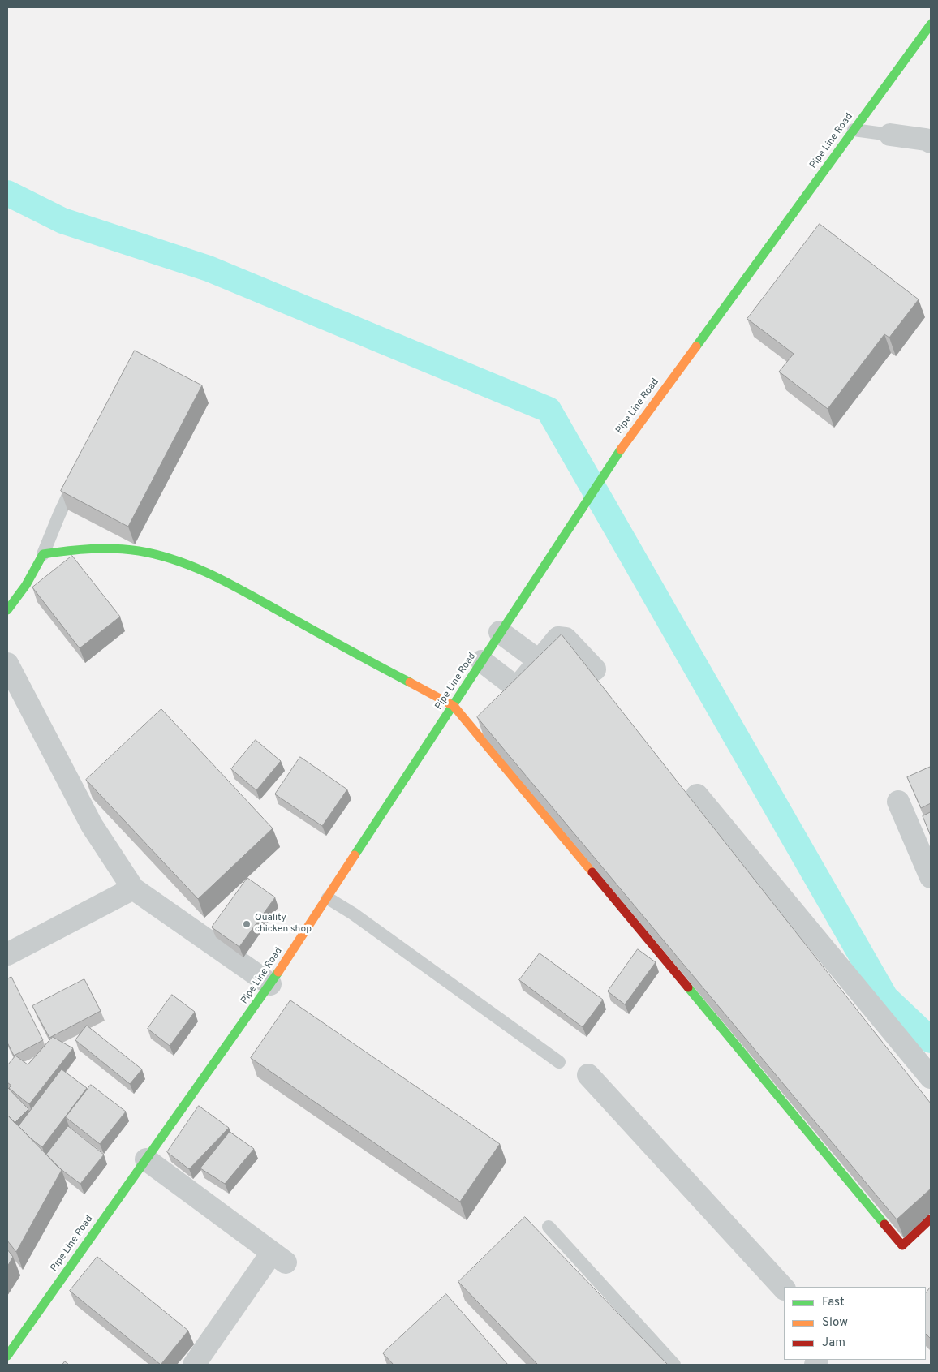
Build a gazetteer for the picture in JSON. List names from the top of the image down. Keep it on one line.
{"streets":{"street":["Pipe Line Road"]},"places":["Quality chicken shop"],"legend":["Fast","Slow","Jam"]}
